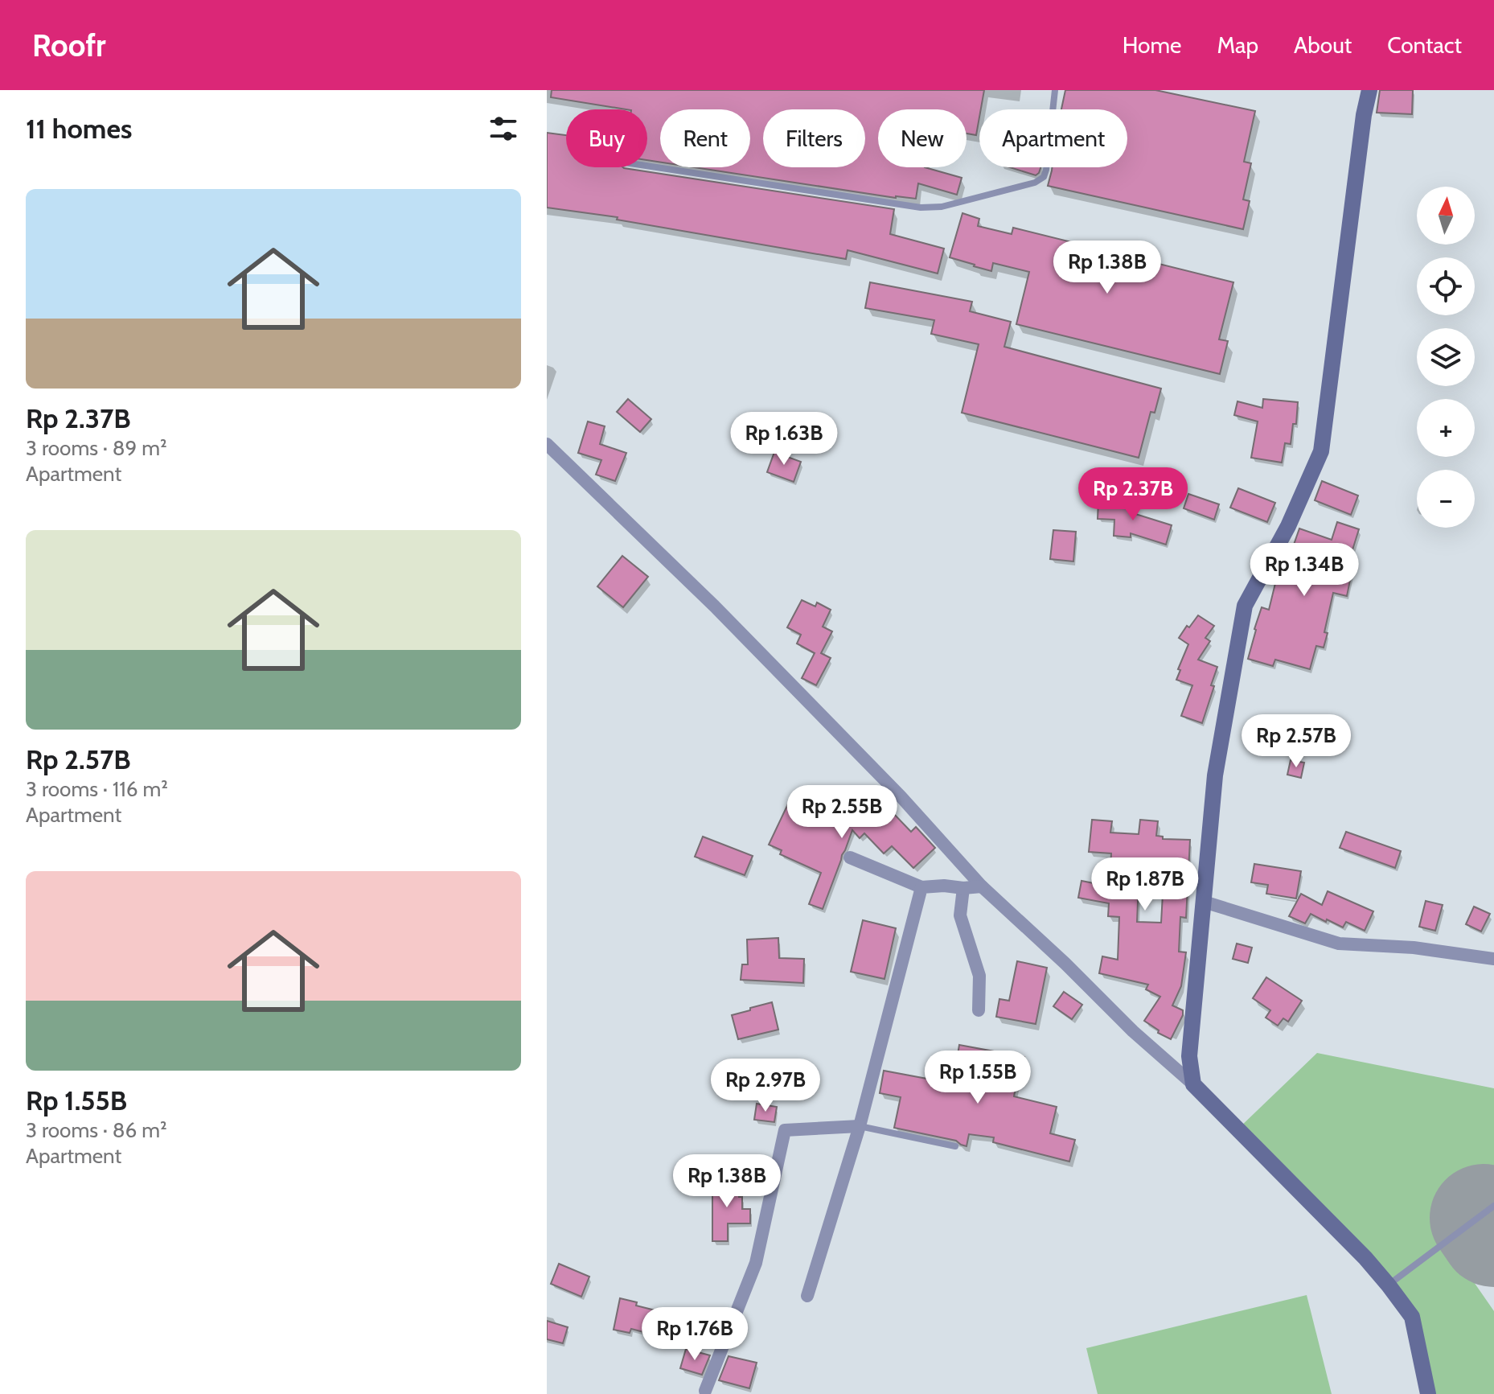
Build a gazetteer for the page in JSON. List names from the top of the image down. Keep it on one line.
{"north":"top","page":{"header":"Roofr","nav":["Home","Map","About","Contact"],"heading":"11 homes","chip":["Buy","Rent","Filters","New","Apartment"],"list":[{"name":"Rp 2.37B","note":"3 rooms · 89 m² · Apartment"},{"name":"Rp 2.57B","note":"3 rooms · 116 m² · Apartment"},{"name":"Rp 1.55B","note":"3 rooms · 86 m² · Apartment"}],"map_buttons":["+","−"],"price":["Rp 1.38B","Rp 1.63B","Rp 2.37B","Rp 1.34B","Rp 2.57B","Rp 2.55B","Rp 1.87B","Rp 1.55B","Rp 2.97B","Rp 1.38B","Rp 1.76B"]}}
